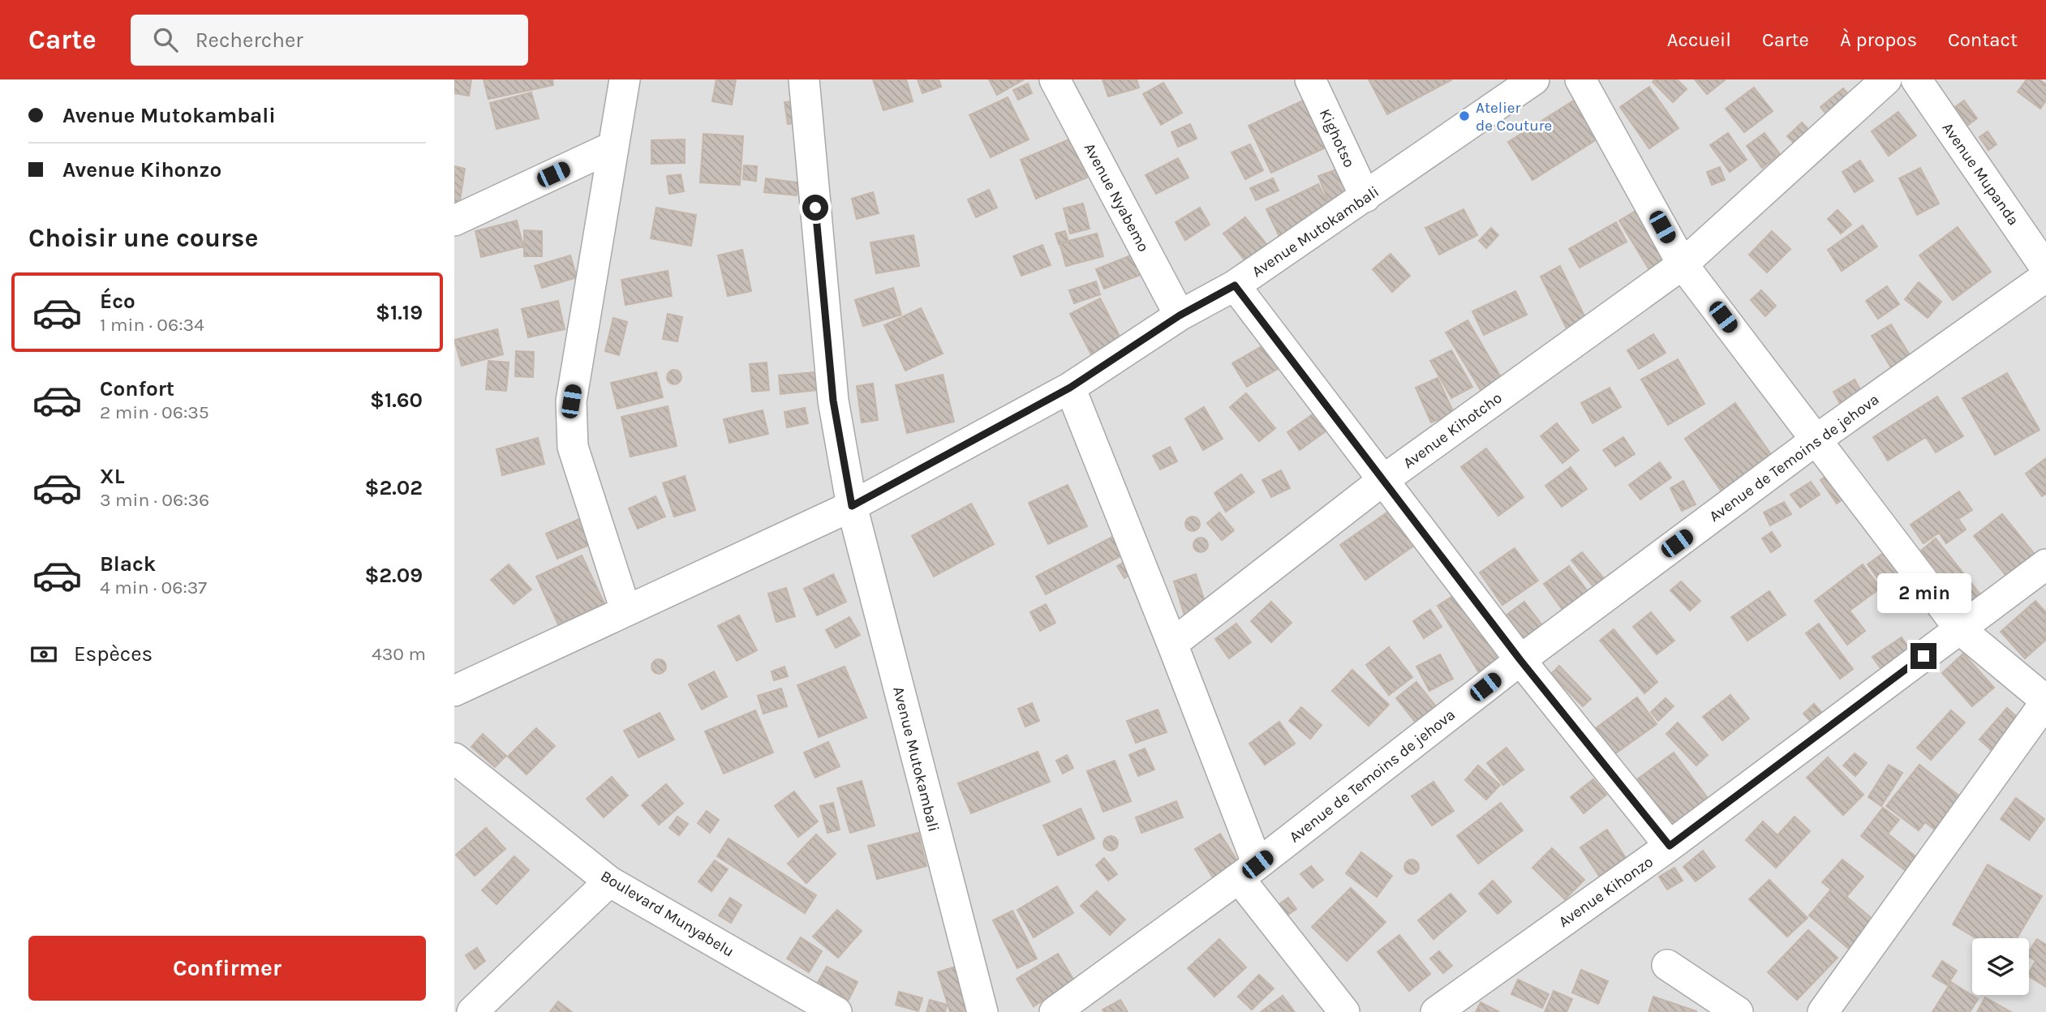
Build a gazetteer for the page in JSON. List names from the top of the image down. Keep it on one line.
{"streets":{"street":["Kighotso","Avenue Mupanda","Avenue Nyabemo","Avenue Mutokambali","Avenue Kihotcho","Avenue de Temoins de jehova","Avenue Kihonzo","Boulevard Munyabelu"]},"crossings":[["Kighotso","Avenue Mutokambali"],["Avenue Nyabemo","Avenue Mutokambali"]],"places":["Atelier de Couture"],"page":{"header":"Carte","search":"Rechercher","nav":["Accueil","Carte","À propos","Contact"],"banner":["Avenue Mutokambali","Avenue Kihonzo"],"heading":"Choisir une course","list":[{"name":"Éco","note":"1 min · 06:34","value":"$1.19"},{"name":"Confort","note":"2 min · 06:35","value":"$1.60"},{"name":"XL","note":"3 min · 06:36","value":"$2.02"},{"name":"Black","note":"4 min · 06:37","value":"$2.09"}],"bubble":"2 min","pay":["Espèces","430 m"],"buttons":"Confirmer"}}
